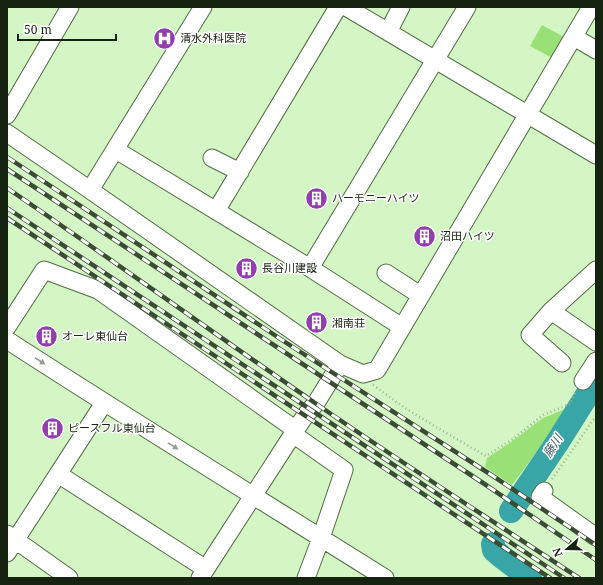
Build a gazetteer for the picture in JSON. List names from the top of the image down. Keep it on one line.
{"water":["藤川"],"places":{"hospital":["清水外科医院"],"building":["ハーモニーハイツ","沼田ハイツ","長谷川建設","湘南荘","オーレ東仙台","ピースフル東仙台"]},"scale_bar":"50 m","north":"left"}
